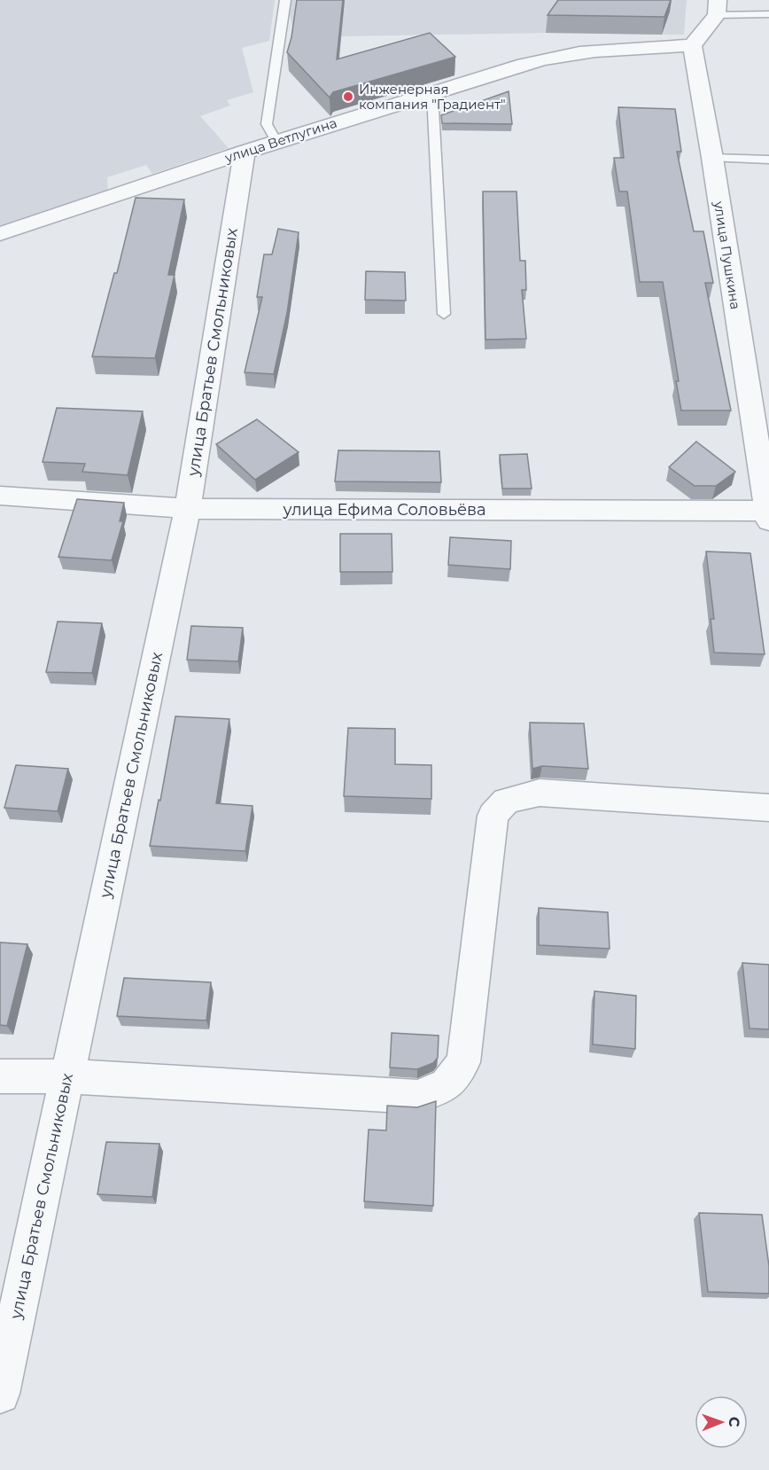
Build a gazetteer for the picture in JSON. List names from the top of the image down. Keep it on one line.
{"streets":{"street":["улица Ветлугина","улица Пушкина","улица Братьев Смольниковых","улица Ефима Соловьёва"]},"crossings":[["улица Ветлугина","улица Пушкина"],["улица Ветлугина","улица Братьев Смольниковых"],["улица Пушкина","улица Ефима Соловьёва"],["улица Братьев Смольниковых","улица Ефима Соловьёва"]],"places":["Инженерная компания \"Градиент\""],"north":"right"}
